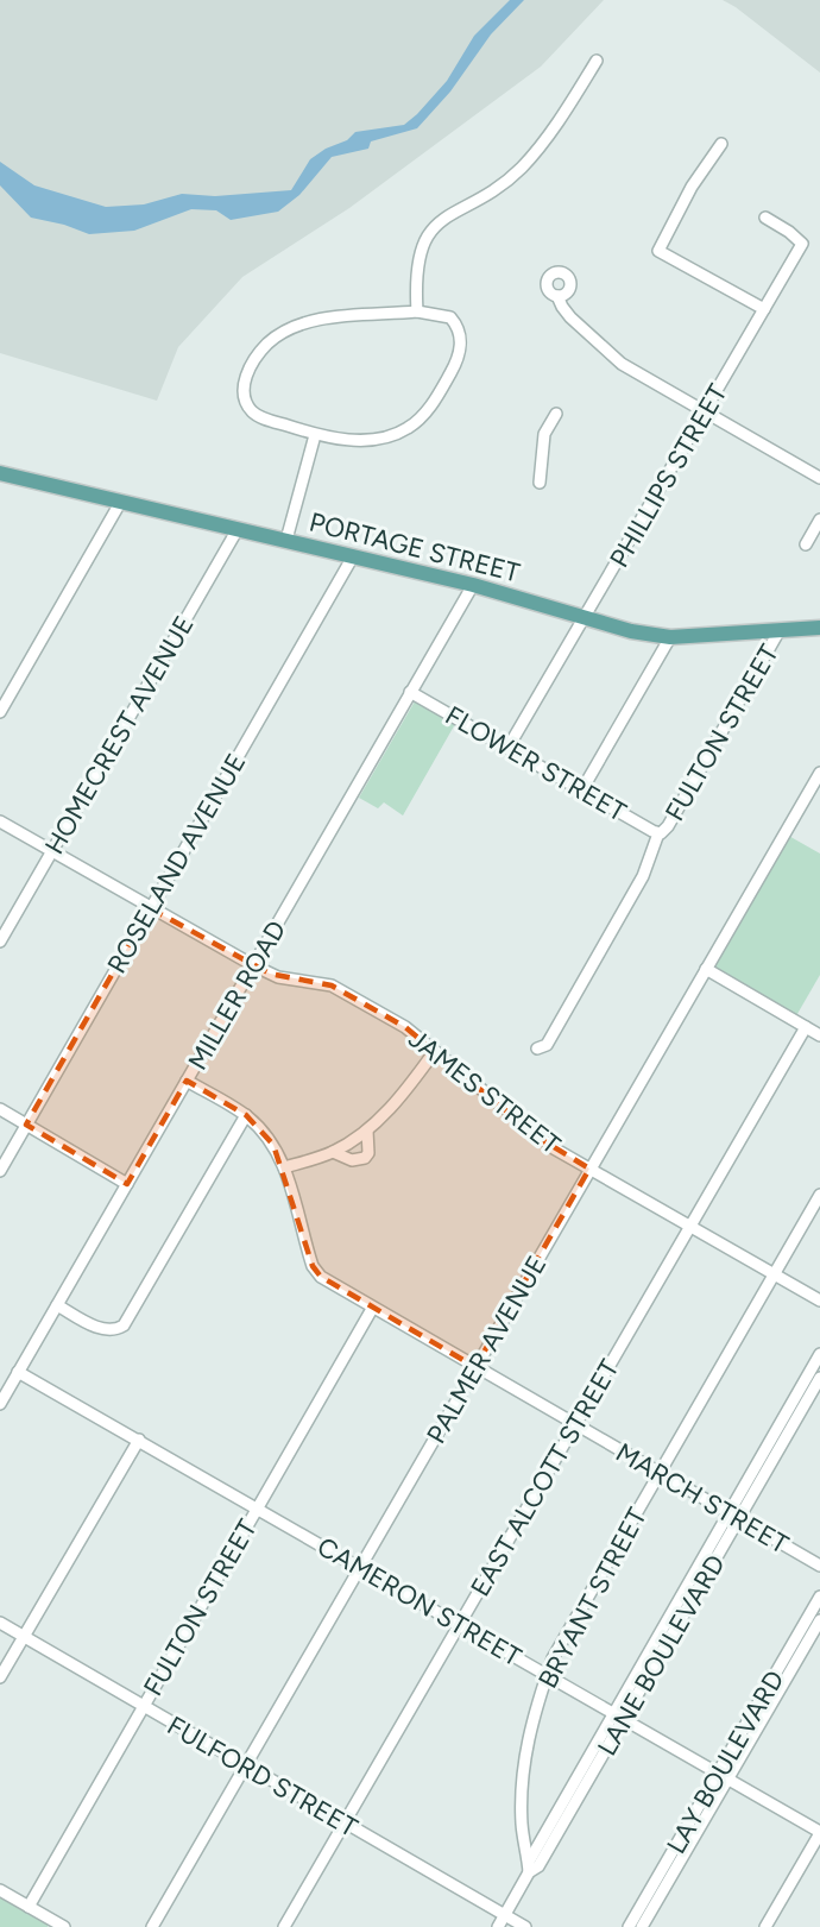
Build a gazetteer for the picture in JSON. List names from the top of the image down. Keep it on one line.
{"streets":{"main road":["PORTAGE STREET"],"street":["PHILLIPS STREET","FULTON STREET","HOMECREST AVENUE","FLOWER STREET","ROSELAND AVENUE","MILLER ROAD","JAMES STREET","PALMER AVENUE","EAST ALCOTT STREET","MARCH STREET","BRYANT STREET","CAMERON STREET","LANE BOULEVARD","LAY BOULEVARD","FULFORD STREET"]},"crossings":[["PHILLIPS STREET","PORTAGE STREET"],["PHILLIPS STREET","FLOWER STREET"],["PORTAGE STREET","FULTON STREET"],["PORTAGE STREET","HOMECREST AVENUE"],["PORTAGE STREET","ROSELAND AVENUE"],["PORTAGE STREET","MILLER ROAD"],["FULTON STREET","FLOWER STREET"],["FULTON STREET","MARCH STREET"],["FULTON STREET","CAMERON STREET"],["FULTON STREET","FULFORD STREET"],["HOMECREST AVENUE","JAMES STREET"],["FLOWER STREET","MILLER ROAD"],["ROSELAND AVENUE","JAMES STREET"],["MILLER ROAD","JAMES STREET"],["MILLER ROAD","MARCH STREET"],["MILLER ROAD","CAMERON STREET"],["JAMES STREET","PALMER AVENUE"],["JAMES STREET","EAST ALCOTT STREET"],["JAMES STREET","BRYANT STREET"],["PALMER AVENUE","MARCH STREET"],["PALMER AVENUE","CAMERON STREET"],["PALMER AVENUE","FULFORD STREET"],["EAST ALCOTT STREET","MARCH STREET"],["EAST ALCOTT STREET","CAMERON STREET"],["EAST ALCOTT STREET","FULFORD STREET"],["MARCH STREET","BRYANT STREET"],["MARCH STREET","LANE BOULEVARD"],["BRYANT STREET","CAMERON STREET"],["BRYANT STREET","LANE BOULEVARD"],["CAMERON STREET","LANE BOULEVARD"],["CAMERON STREET","LAY BOULEVARD"],["LANE BOULEVARD","FULFORD STREET"]]}
